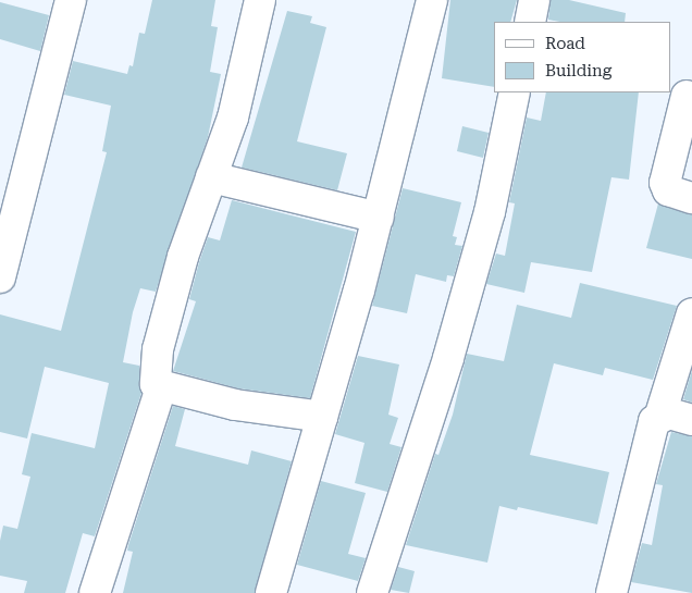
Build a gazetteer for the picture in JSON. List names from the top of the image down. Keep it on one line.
{"legend":["Road","Building"]}
